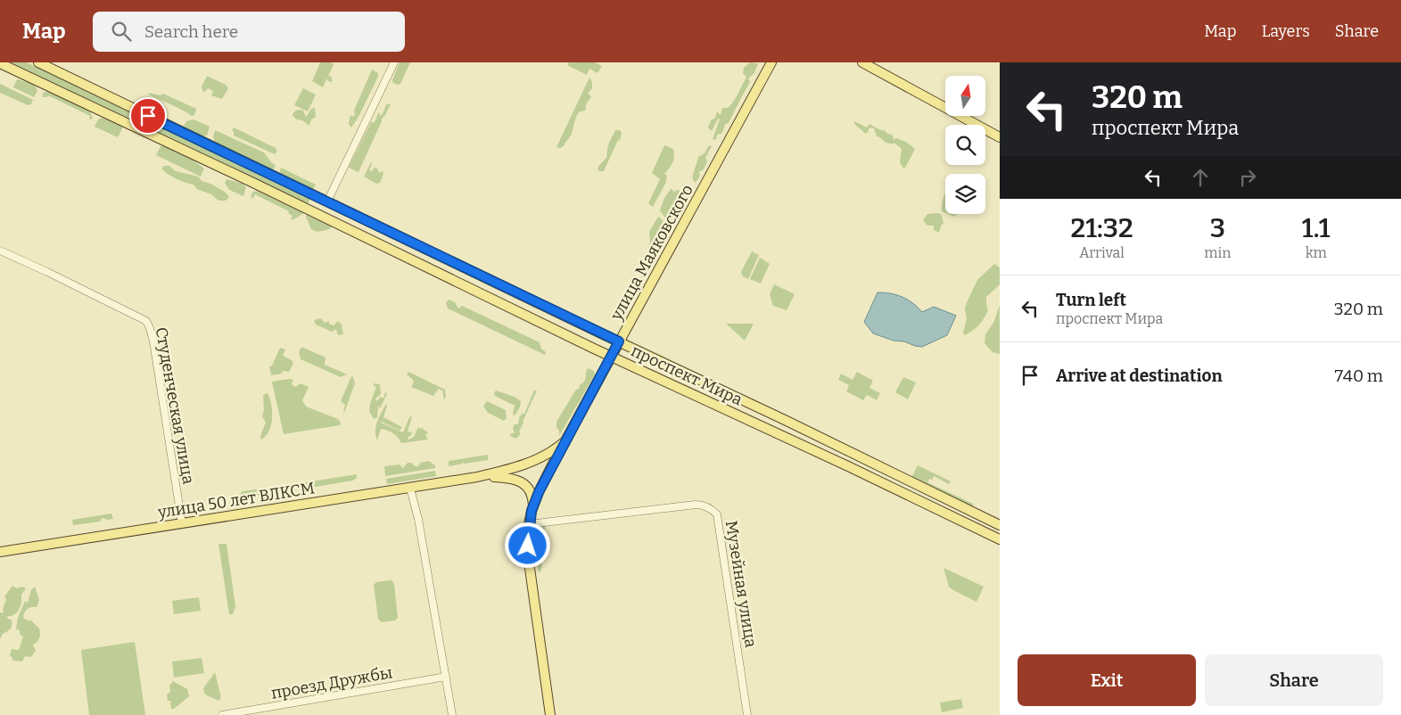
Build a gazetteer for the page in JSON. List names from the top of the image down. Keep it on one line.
{"streets":{"main road":["улица Маяковского","проспект Мира","улица 50 лет ВЛКСМ"],"street":["Студенческая улица","Музейная улица","проезд Дружбы"]},"crossings":[["улица Маяковского","проспект Мира"],["улица Маяковского","улица 50 лет ВЛКСМ"],["улица Маяковского","Музейная улица"],["Студенческая улица","улица 50 лет ВЛКСМ"]],"north":"top","page":{"header":"Map","search":"Search here","nav":["Map","Layers","Share"],"turn":["320 m","проспект Мира"],"eta":["21:32","Arrival","3","min","1.1","km"],"list":[{"name":"Turn left","note":"проспект Мира","value":"320 m"},{"name":"Arrive at destination","value":"740 m"}],"buttons":["Exit","Share"]}}
